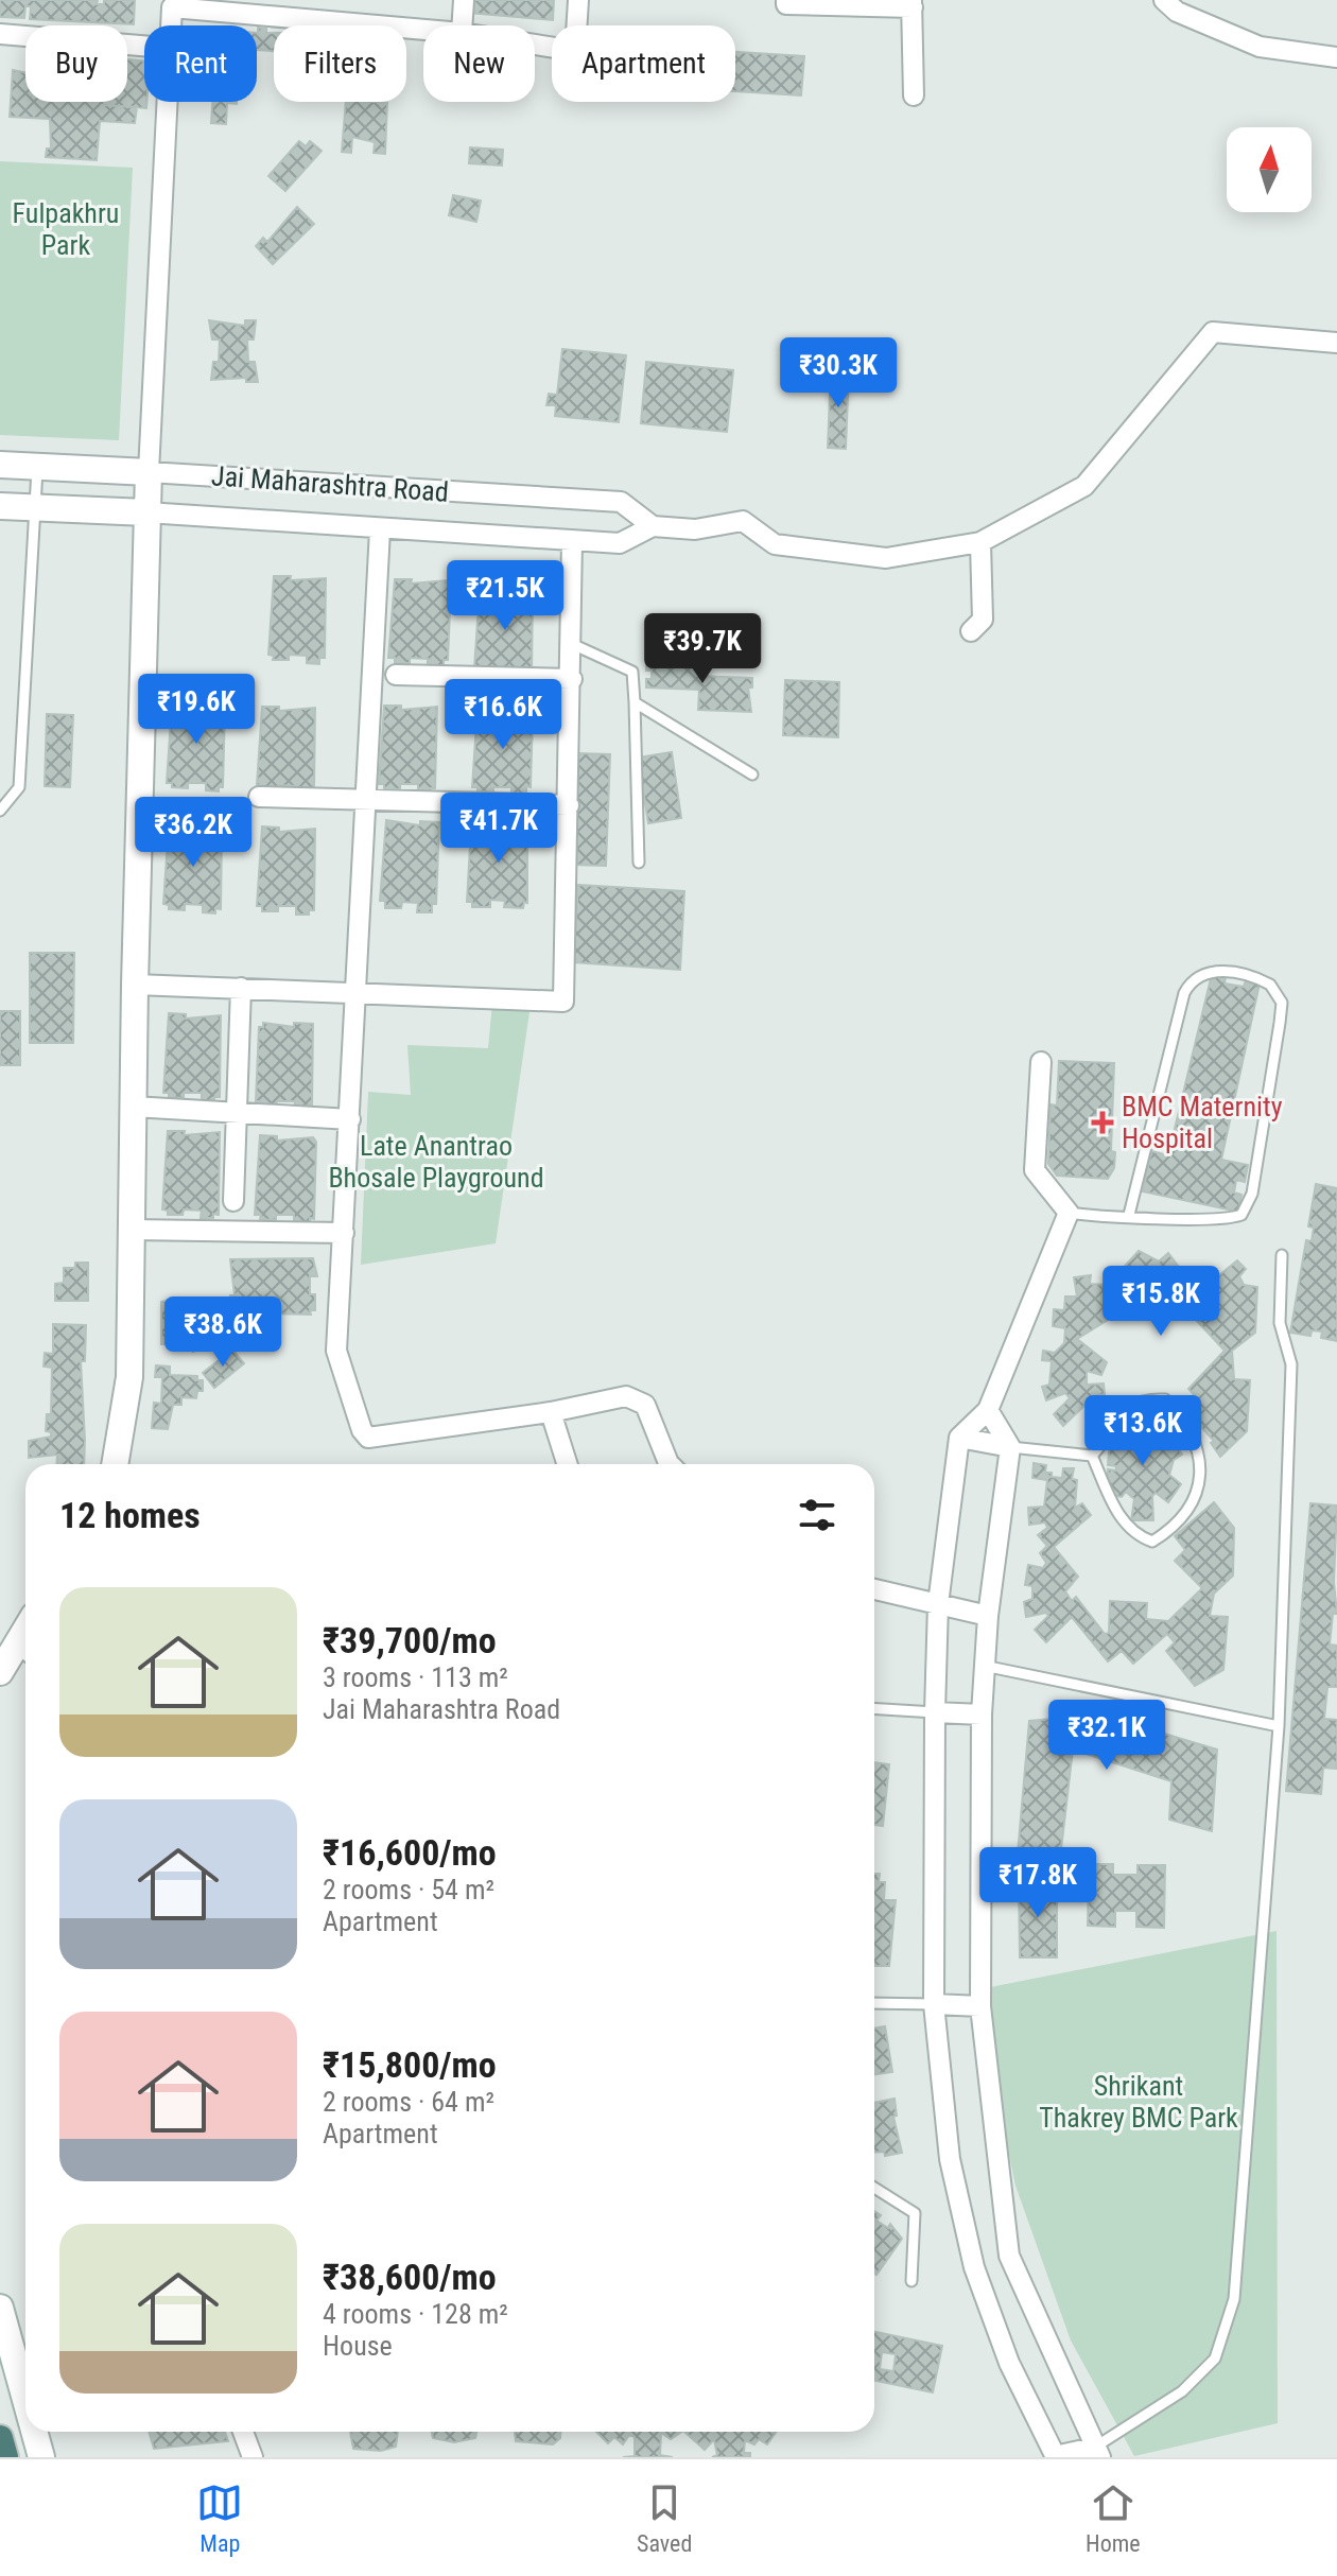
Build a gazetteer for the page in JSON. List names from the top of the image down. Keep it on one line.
{"streets":{"street":["Jai Maharashtra Road"]},"parks":["Fulpakhru Park","Late Anantrao Bhosale Playground","Shrikant Thakrey BMC Park"],"places":{"health":["BMC Maternity Hospital"]},"north":"top","page":{"chip":["Buy","Rent","Filters","New","Apartment"],"price":["₹30.3K","₹21.5K","₹39.7K","₹19.6K","₹16.6K","₹41.7K","₹36.2K","₹15.8K","₹38.6K","₹13.6K","₹32.1K","₹17.8K"],"heading":"12 homes","list":[{"name":"₹39,700/mo","note":"3 rooms · 113 m² · Jai Maharashtra Road"},{"name":"₹16,600/mo","note":"2 rooms · 54 m² · Apartment"},{"name":"₹15,800/mo","note":"2 rooms · 64 m² · Apartment"},{"name":"₹38,600/mo","note":"4 rooms · 128 m² · House"}],"tabs":["Map","Saved","Home"]}}
